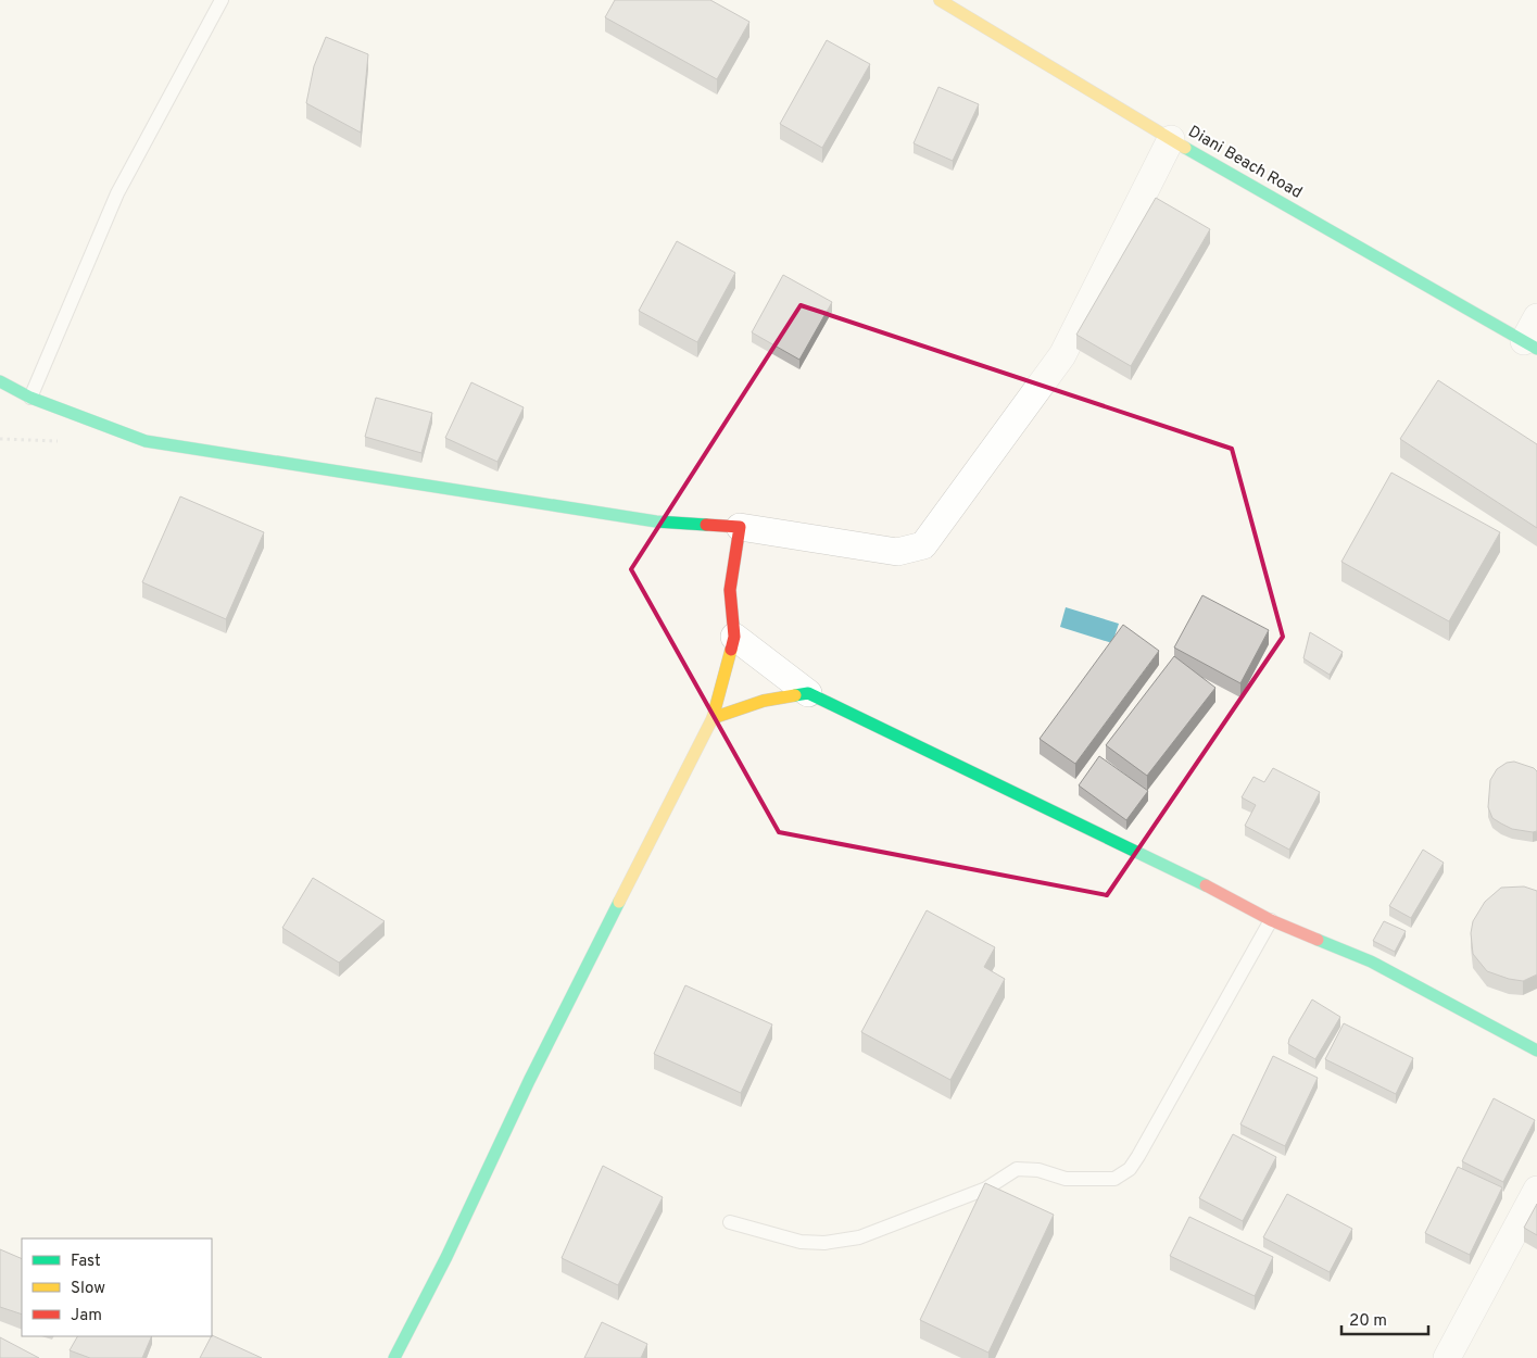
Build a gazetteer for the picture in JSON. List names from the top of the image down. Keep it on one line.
{"streets":{"street":["Diani Beach Road"]},"legend":["Fast","Slow","Jam"],"scale_bar":"20 m"}
